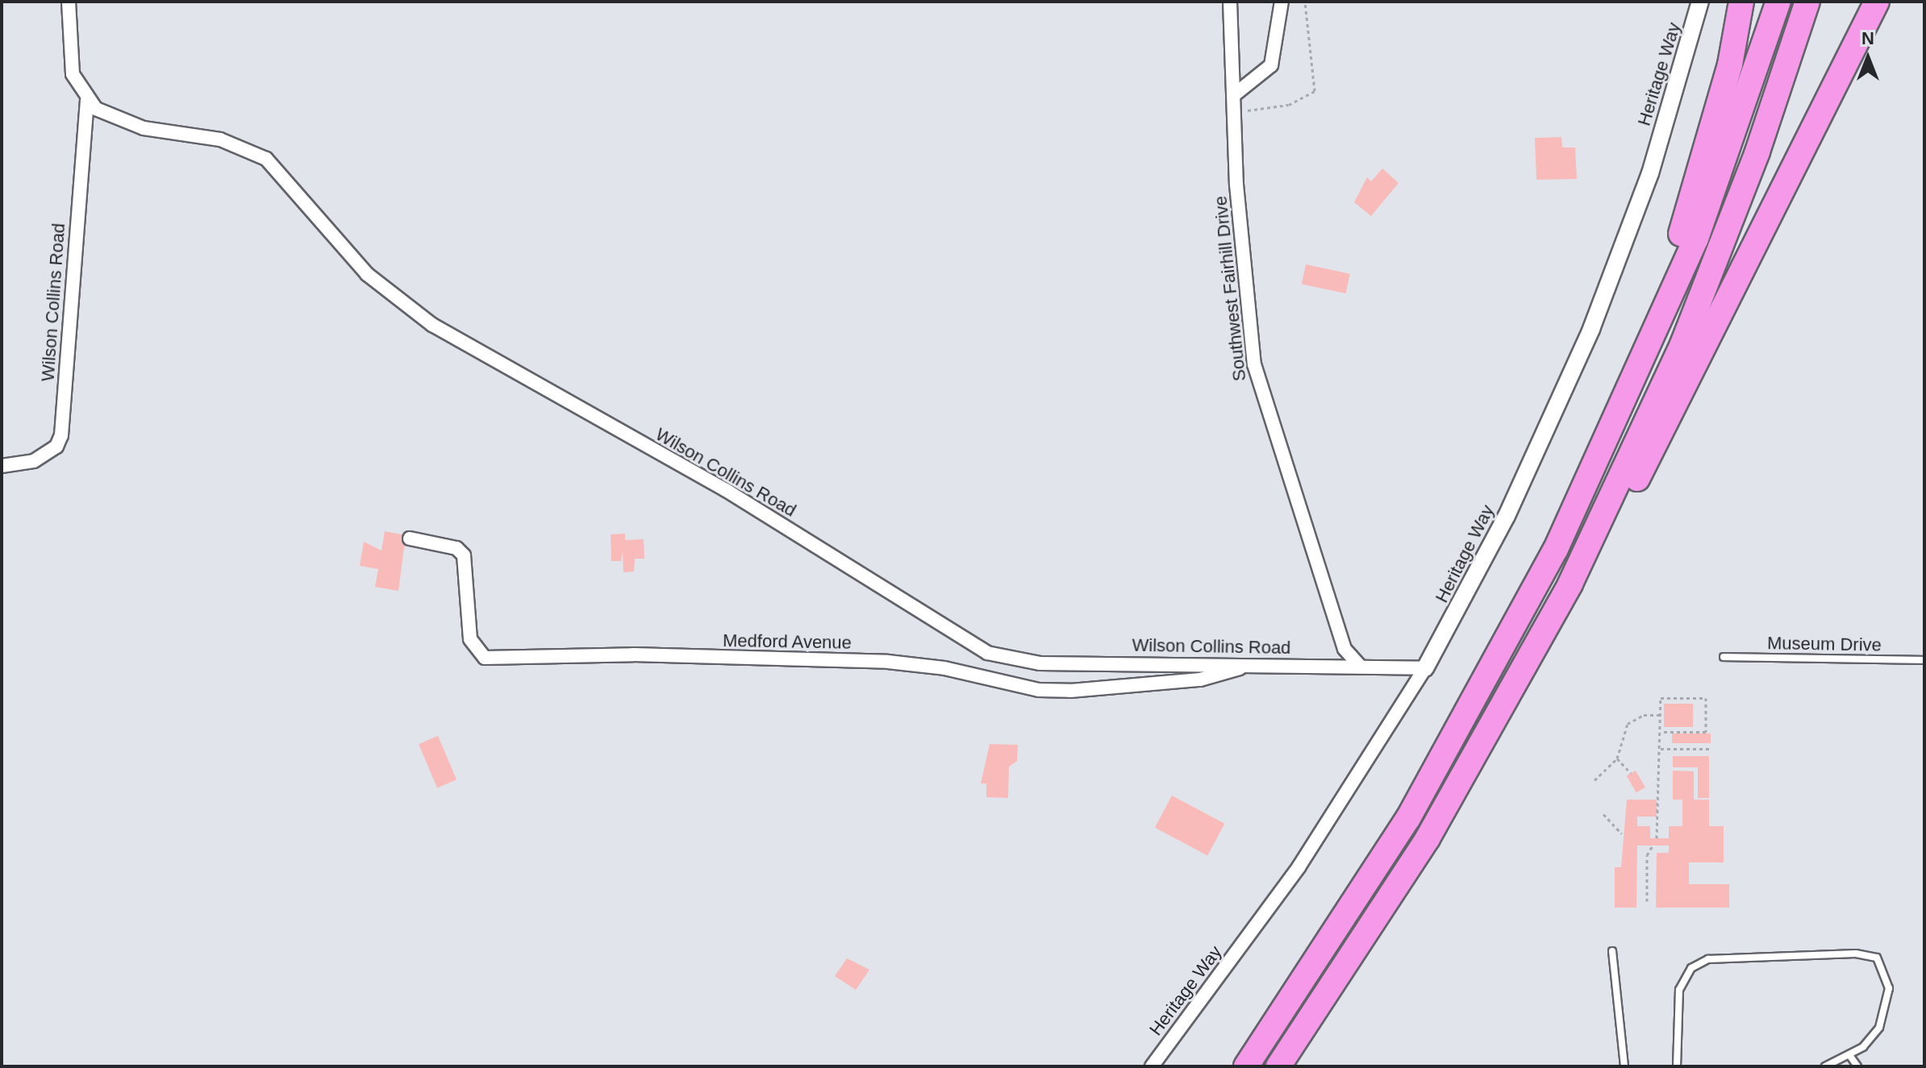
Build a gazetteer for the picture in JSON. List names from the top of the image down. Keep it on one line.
{"streets":{"street":["Heritage Way","Southwest Fairhill Drive","Wilson Collins Road","Medford Avenue"],"lane":["Museum Drive"]},"crossings":[["Heritage Way","Wilson Collins Road"],["Southwest Fairhill Drive","Wilson Collins Road"],["Wilson Collins Road","Medford Avenue"]],"north":"top"}
